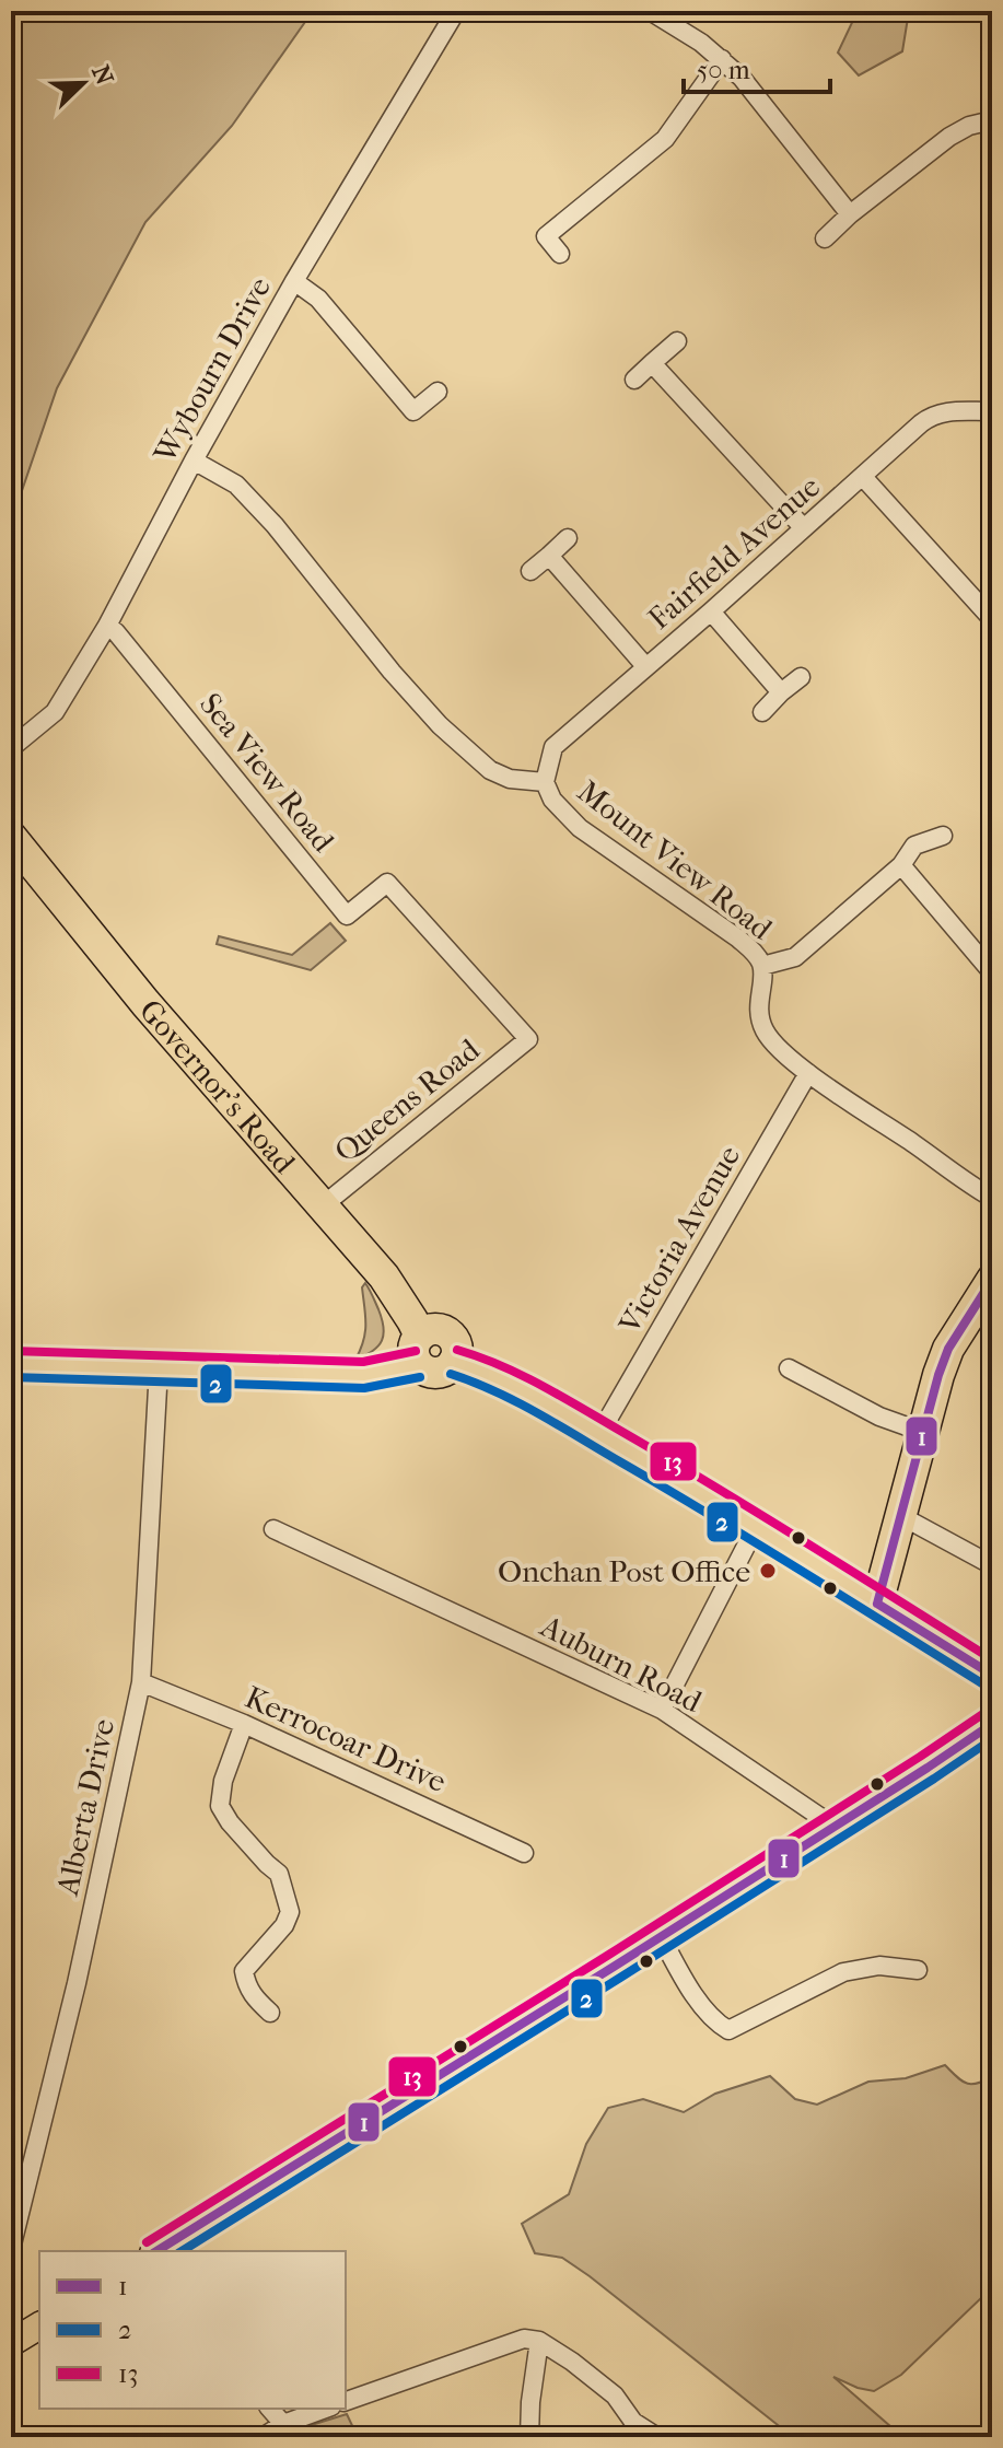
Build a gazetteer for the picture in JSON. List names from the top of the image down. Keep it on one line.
{"streets":{"highway":["Governor's Road"],"street":["Wybourn Drive","Fairfield Avenue","Sea View Road","Mount View Road","Queens Road","Victoria Avenue","Auburn Road","Kerrocoar Drive","Alberta Drive"]},"crossings":[["Wybourn Drive","Sea View Road"],["Wybourn Drive","Mount View Road"],["Fairfield Avenue","Mount View Road"],["Sea View Road","Queens Road"],["Mount View Road","Victoria Avenue"],["Governor's Road","Queens Road"],["Kerrocoar Drive","Alberta Drive"]],"places":["Onchan Post Office"],"lines":["transit line 1","transit line 13","transit line 2"],"legend":["1","2","13"],"scale_bar":"50 m","north":"top right"}
